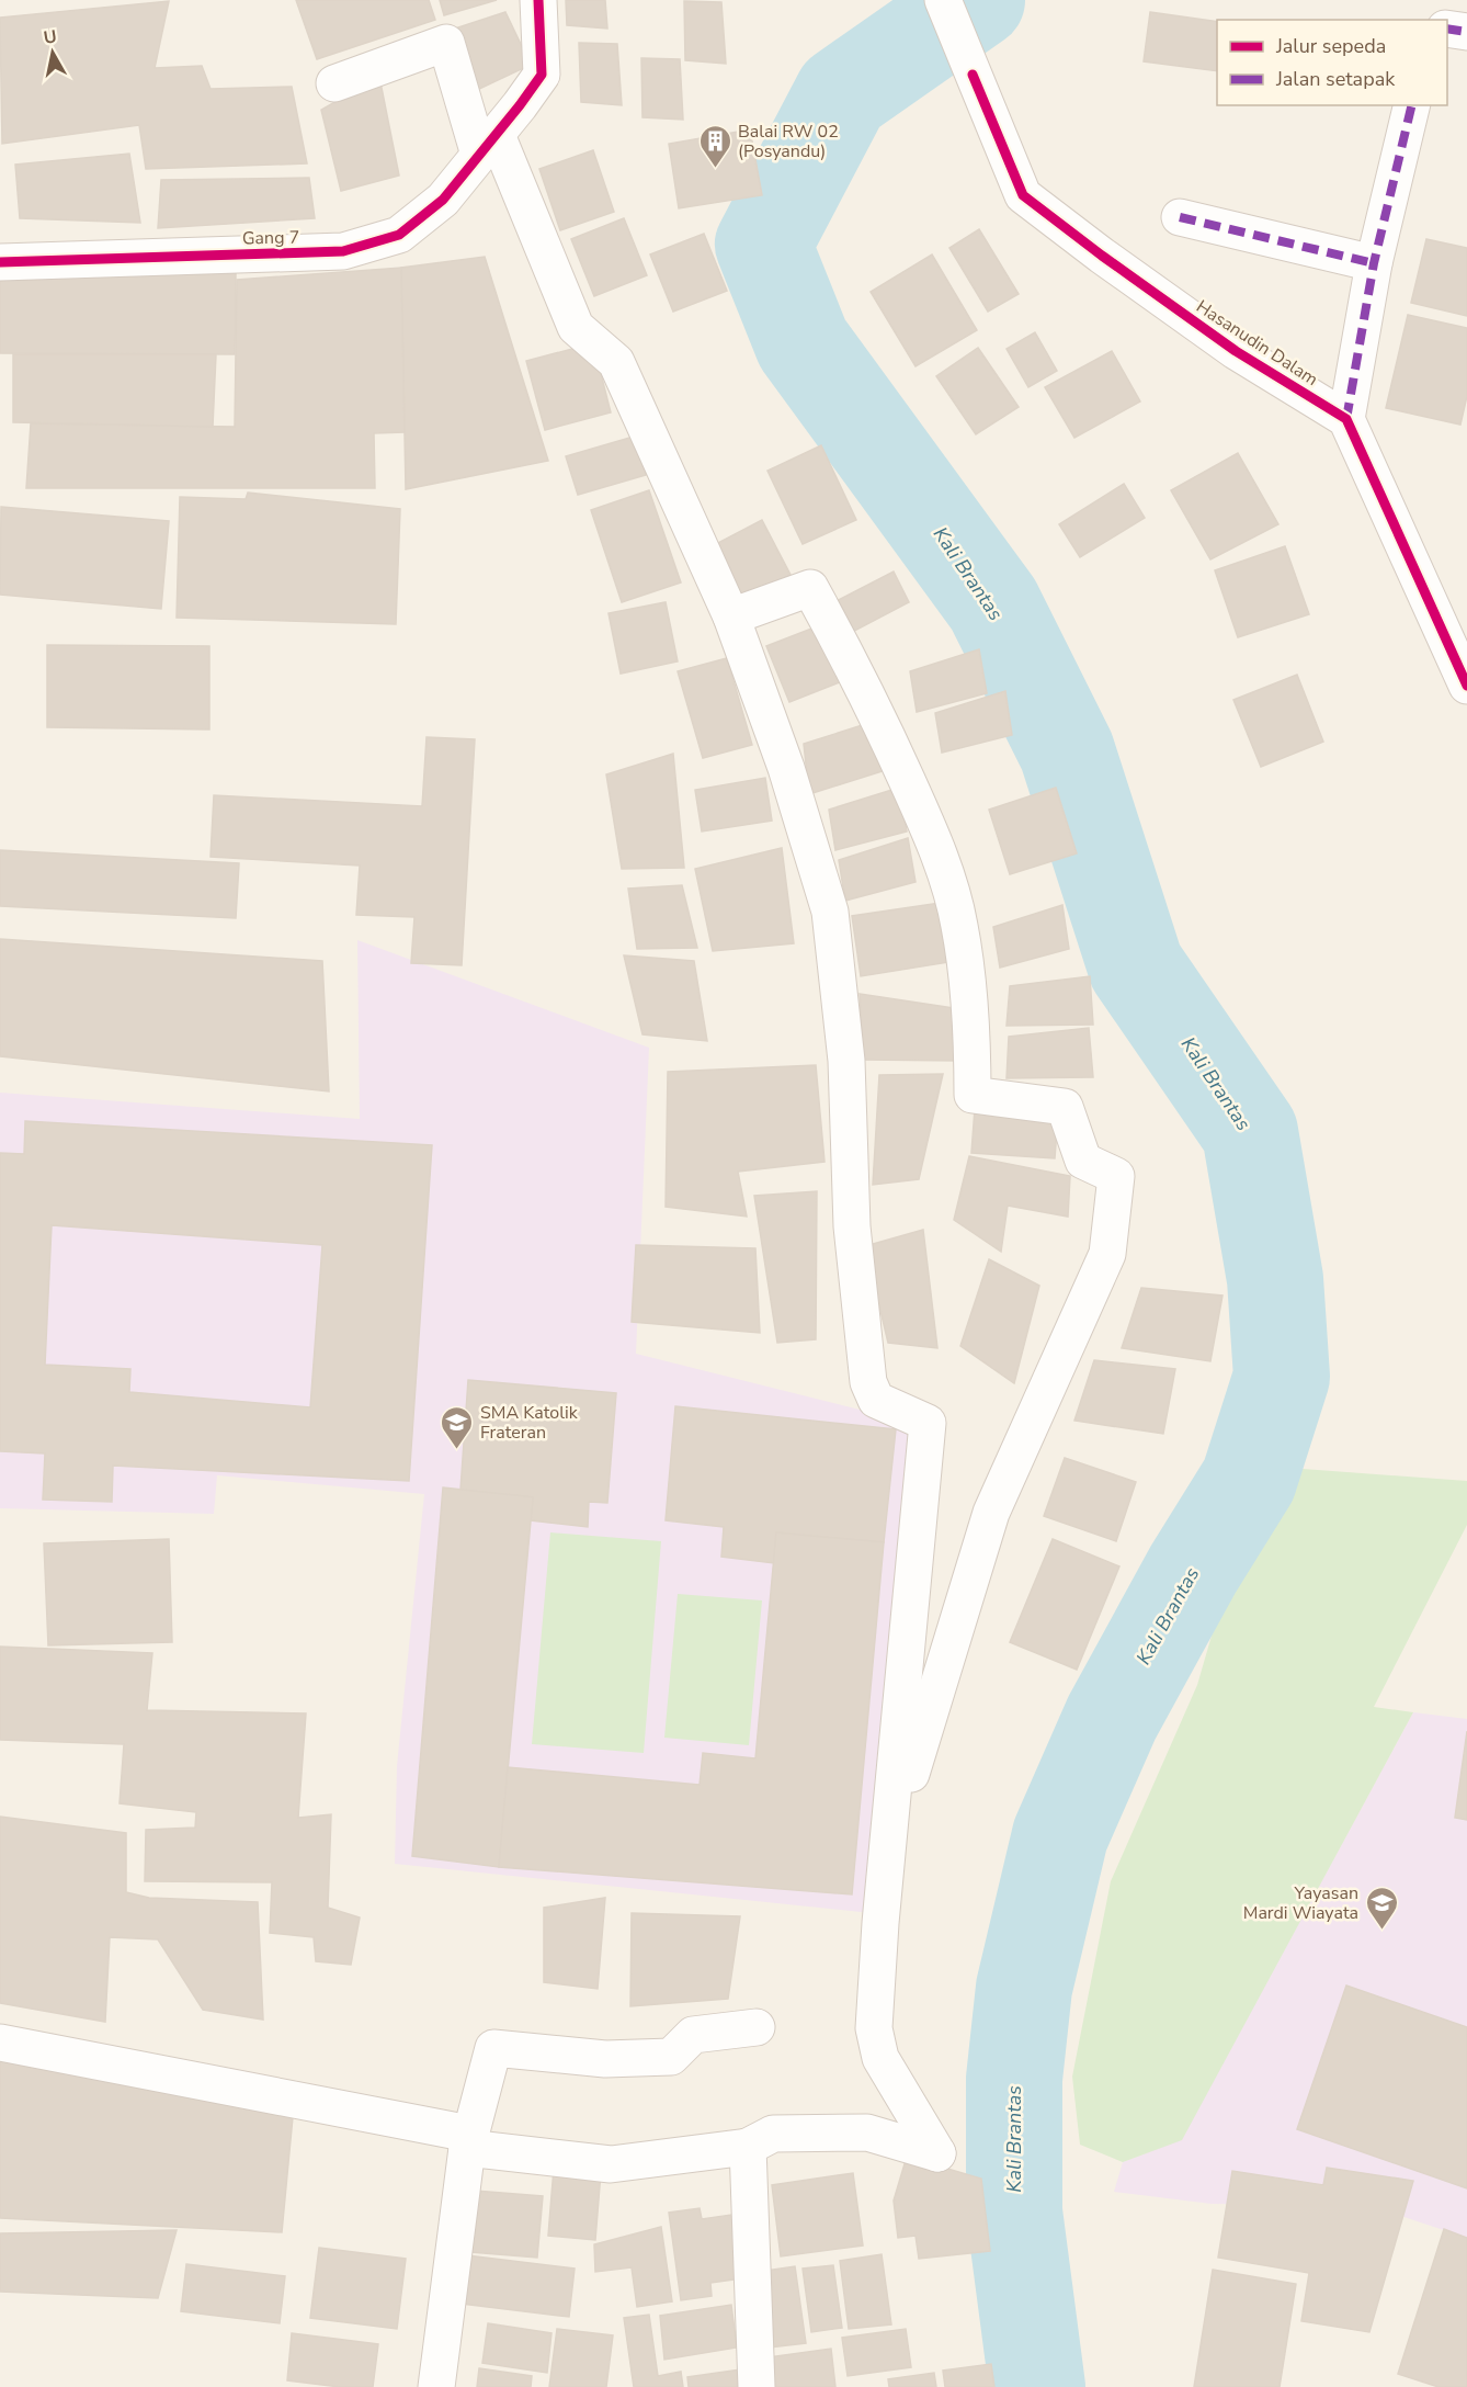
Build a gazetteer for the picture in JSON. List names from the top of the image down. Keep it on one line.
{"streets":{"street":["Gang 7","Hasanudin Dalam"]},"water":["Kali Brantas"],"places":{"building":["Balai RW 02 (Posyandu)"],"school or university":["SMA Katolik Frateran","Yayasan Mardi Wiayata"]},"legend":["Jalur sepeda","Jalan setapak"],"north":"top"}
